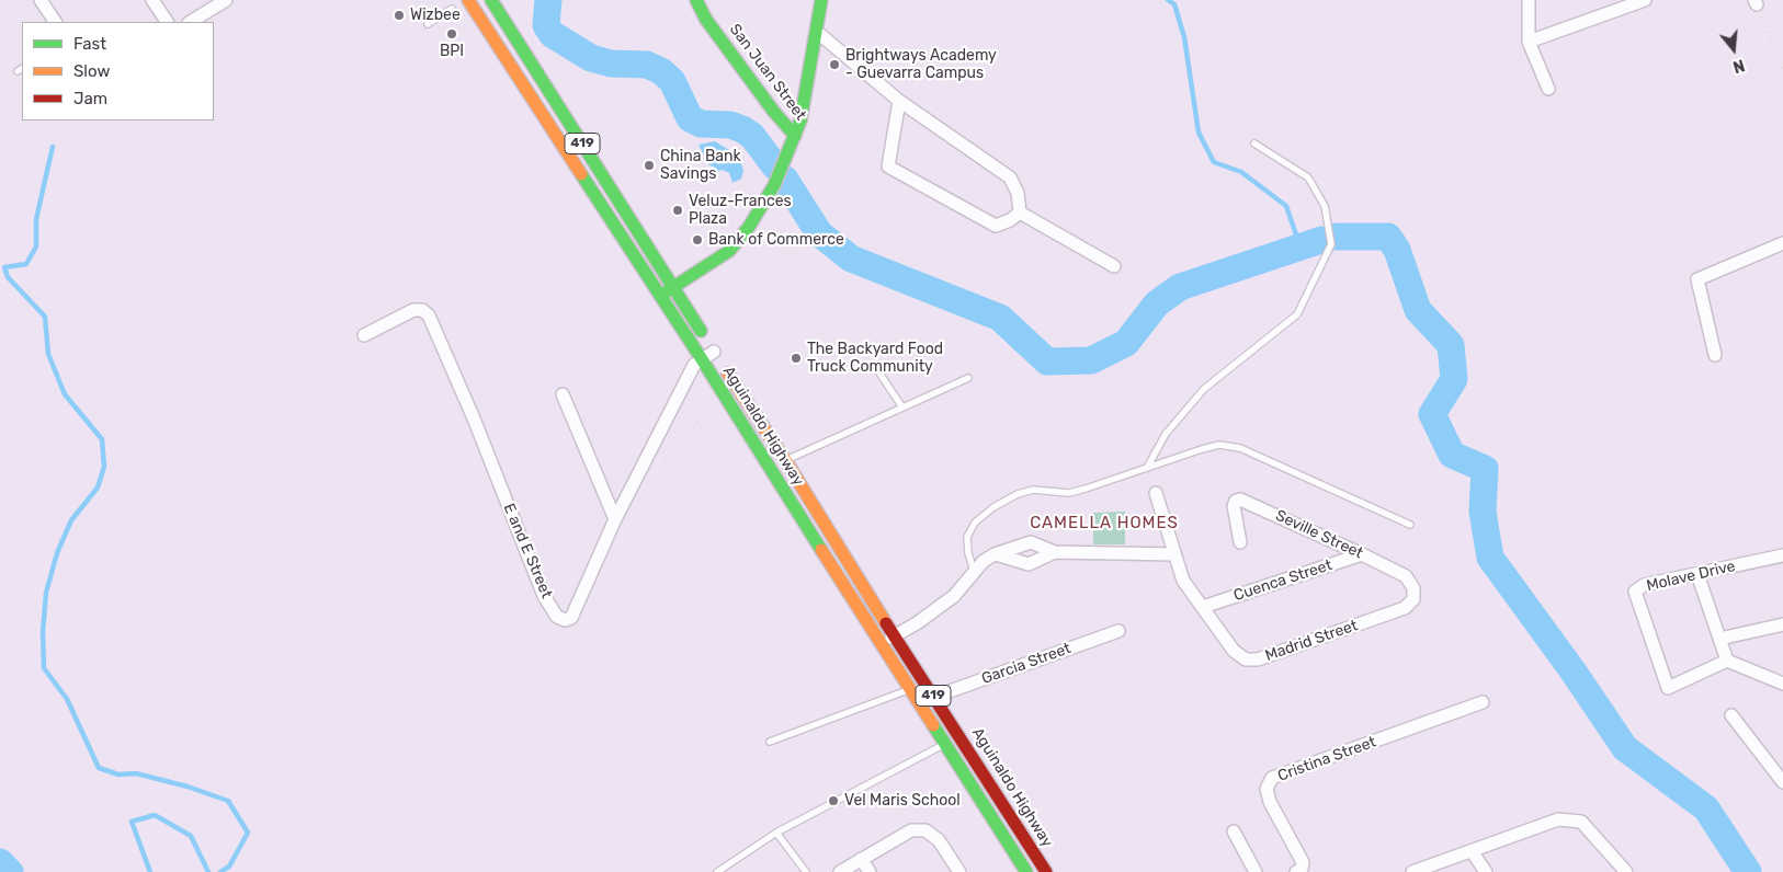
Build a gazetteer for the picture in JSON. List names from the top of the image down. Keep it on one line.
{"streets":{"main road":["San Juan Street","419","Aguinaldo Highway"],"street":["Seville Street","E and E Street","Molave Drive","Cuenca Street","Madrid Street","Garcia Street","Cristina Street"]},"crossings":[["Aguinaldo Highway","E and E Street"],["Aguinaldo Highway","Garcia Street"],["Seville Street","Cuenca Street"],["Seville Street","Madrid Street"],["Cuenca Street","Madrid Street"]],"districts":["CAMELLA HOMES"],"places":["Wizbee","BPI","Brightways Academy - Guevarra Campus","China Bank Savings","Veluz-Frances Plaza","Bank of Commerce","The Backyard Food Truck Community","Vel Maris School"],"legend":["Fast","Slow","Jam"],"north":"bottom"}
